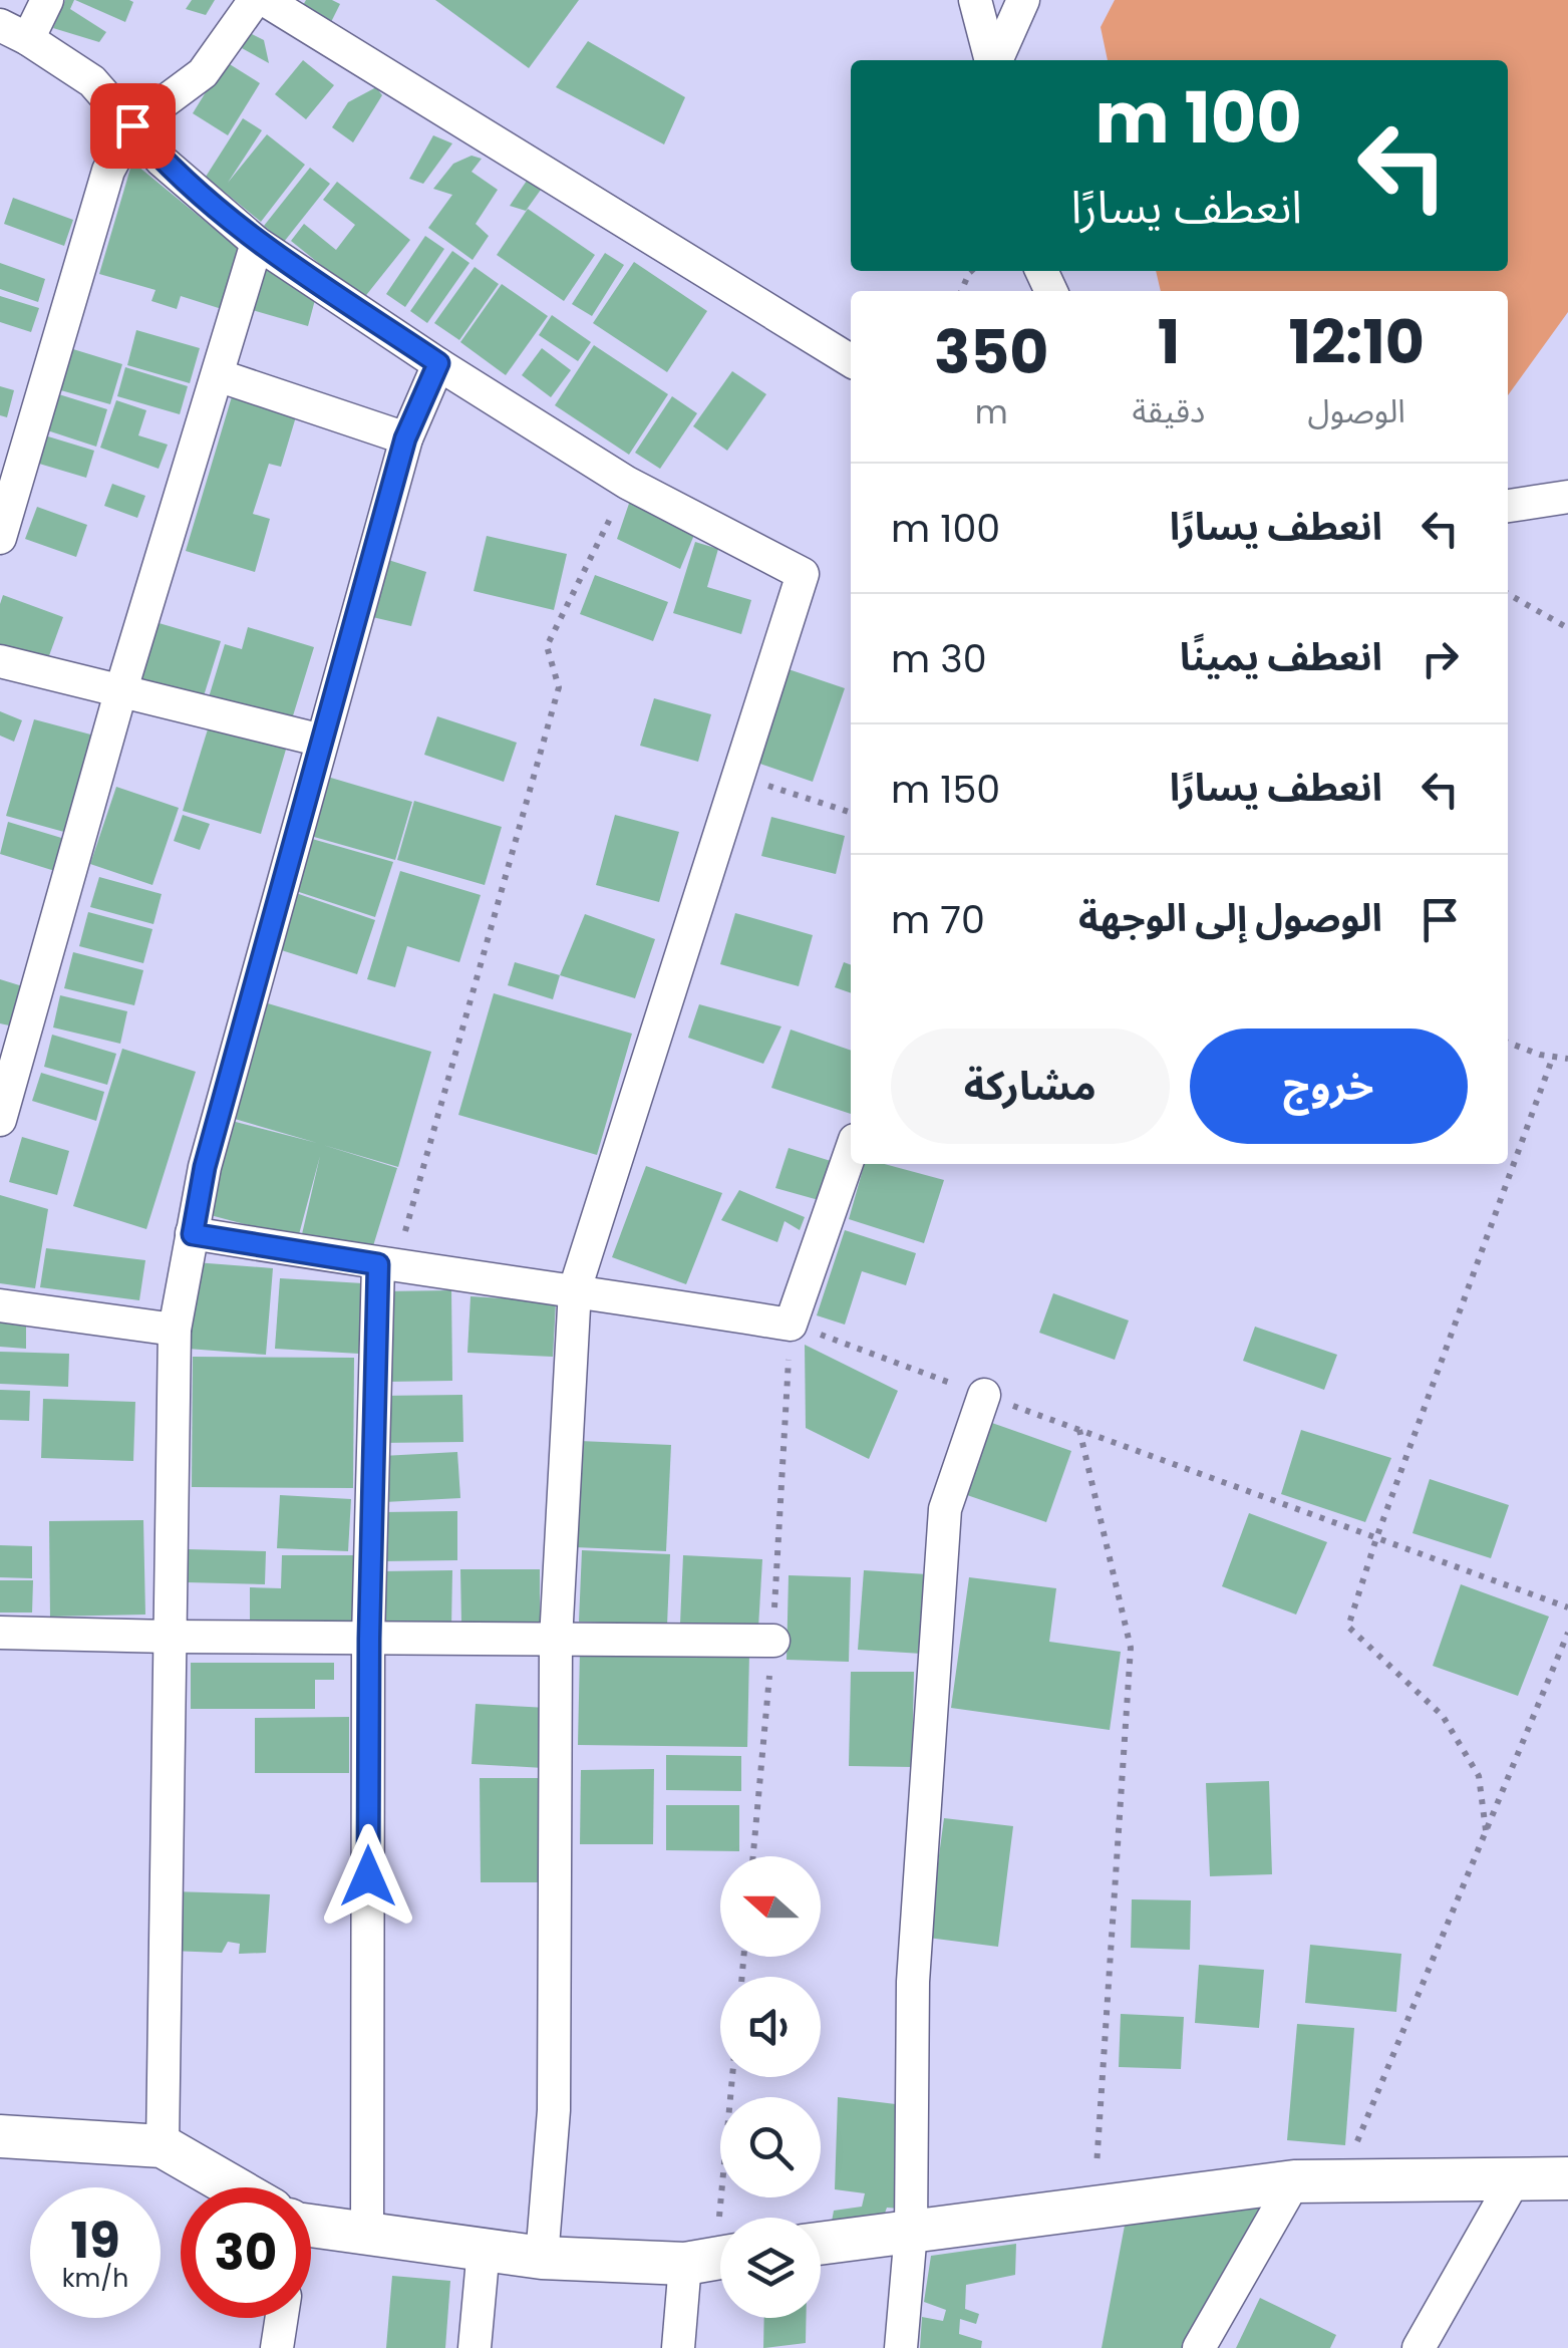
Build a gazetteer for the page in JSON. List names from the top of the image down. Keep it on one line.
{"north":"left","page":{"turn":["100 m","انعطف يسارًا"],"eta":["12:10","الوصول","1","دقيقة","350","m"],"list":[{"name":"انعطف يسارًا","value":"100 m"},{"name":"انعطف يمينًا","value":"30 m"},{"name":"انعطف يسارًا","value":"150 m"},{"name":"الوصول إلى الوجهة","value":"70 m"}],"buttons":["خروج","مشاركة"],"speed":"19 km/h","limit":"30"}}
